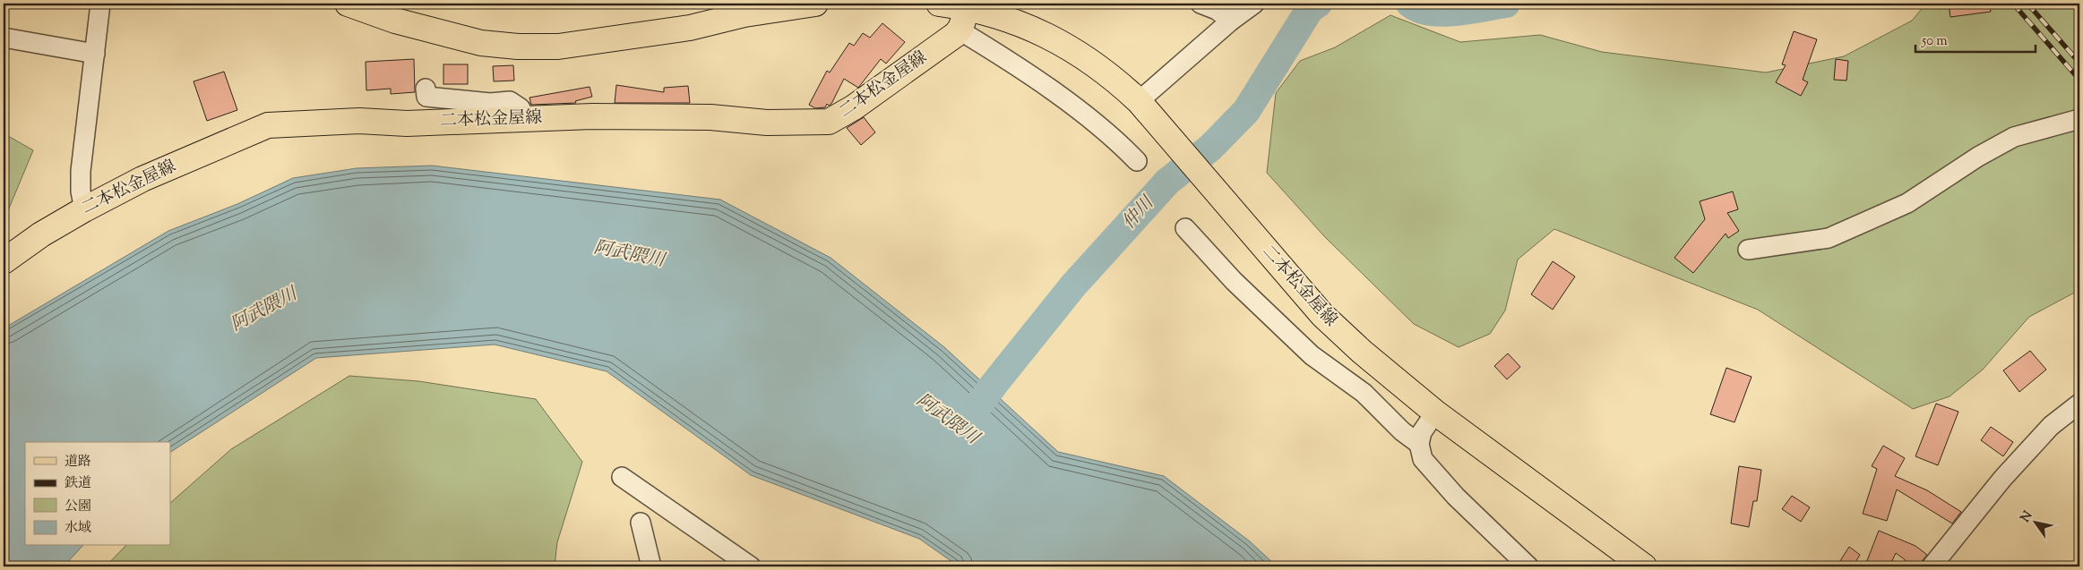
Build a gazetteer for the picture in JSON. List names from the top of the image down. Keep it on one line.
{"streets":{"main road":["二本松金屋線"]},"water":["仲川","阿武隈川"],"legend":["道路","鉄道","公園","水域"],"scale_bar":"50 m","north":"top left"}
